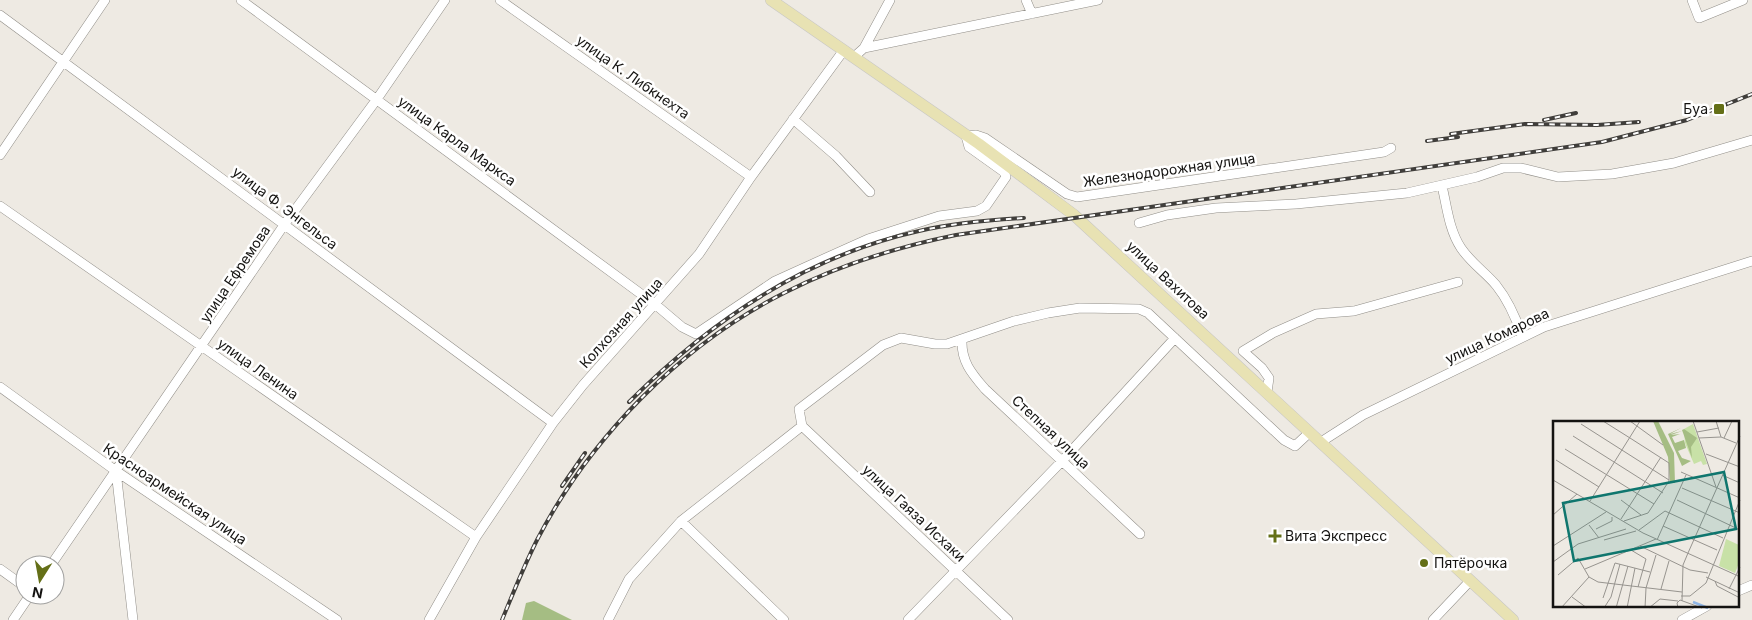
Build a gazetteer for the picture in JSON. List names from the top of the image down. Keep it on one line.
{"streets":{"main road":["улица Вахитова"],"street":["улица К. Либкнехта","улица Карла Маркса","Железнодорожная улица","улица Ф. Энгельса","улица Ефремова","Колхозная улица","улица Комарова","улица Ленина","Степная улица","Красноармейская улица","улица Гаяза Исхаки"]},"crossings":[["улица К. Либкнехта","Колхозная улица"],["улица Карла Маркса","Железнодорожная улица"],["улица Карла Маркса","улица Ефремова"],["улица Карла Маркса","улица Вахитова"],["улица Карла Маркса","Колхозная улица"],["Железнодорожная улица","улица Вахитова"],["улица Ф. Энгельса","улица Ефремова"],["улица Ф. Энгельса","Колхозная улица"],["улица Ефремова","улица Ленина"],["улица Ефремова","Красноармейская улица"],["улица Вахитова","Колхозная улица"],["улица Вахитова","улица Комарова"],["Колхозная улица","улица Ленина"]],"places":{"transit":["Буа"],"health":["Вита Экспресс"],"other":["Пятёрочка"]},"north":"bottom"}
